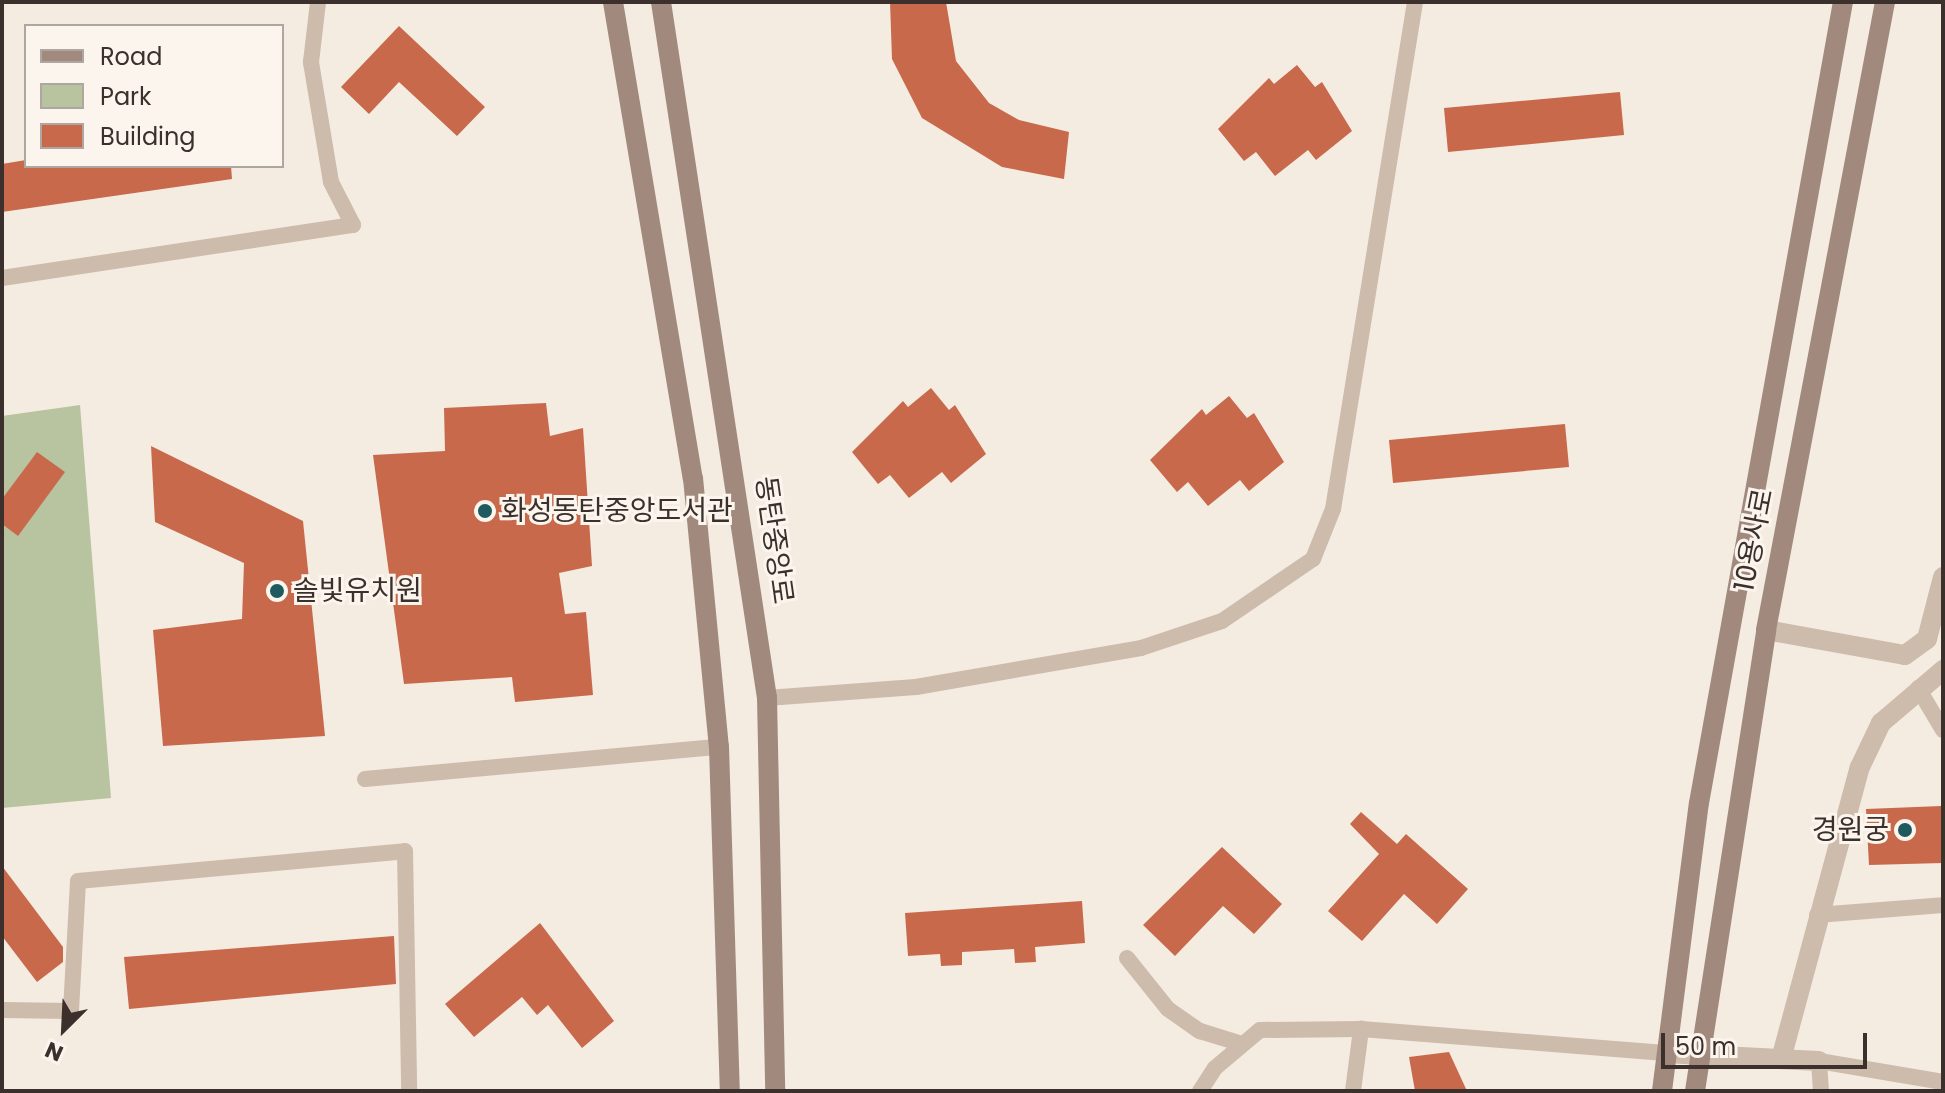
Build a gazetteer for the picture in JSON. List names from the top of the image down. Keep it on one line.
{"streets":{"street":["동탄중앙로","10용사로"]},"places":["화성동탄중앙도서관","솔빛유치원","경원궁"],"legend":["Road","Park","Building"],"scale_bar":"50 m","north":"bottom left"}
